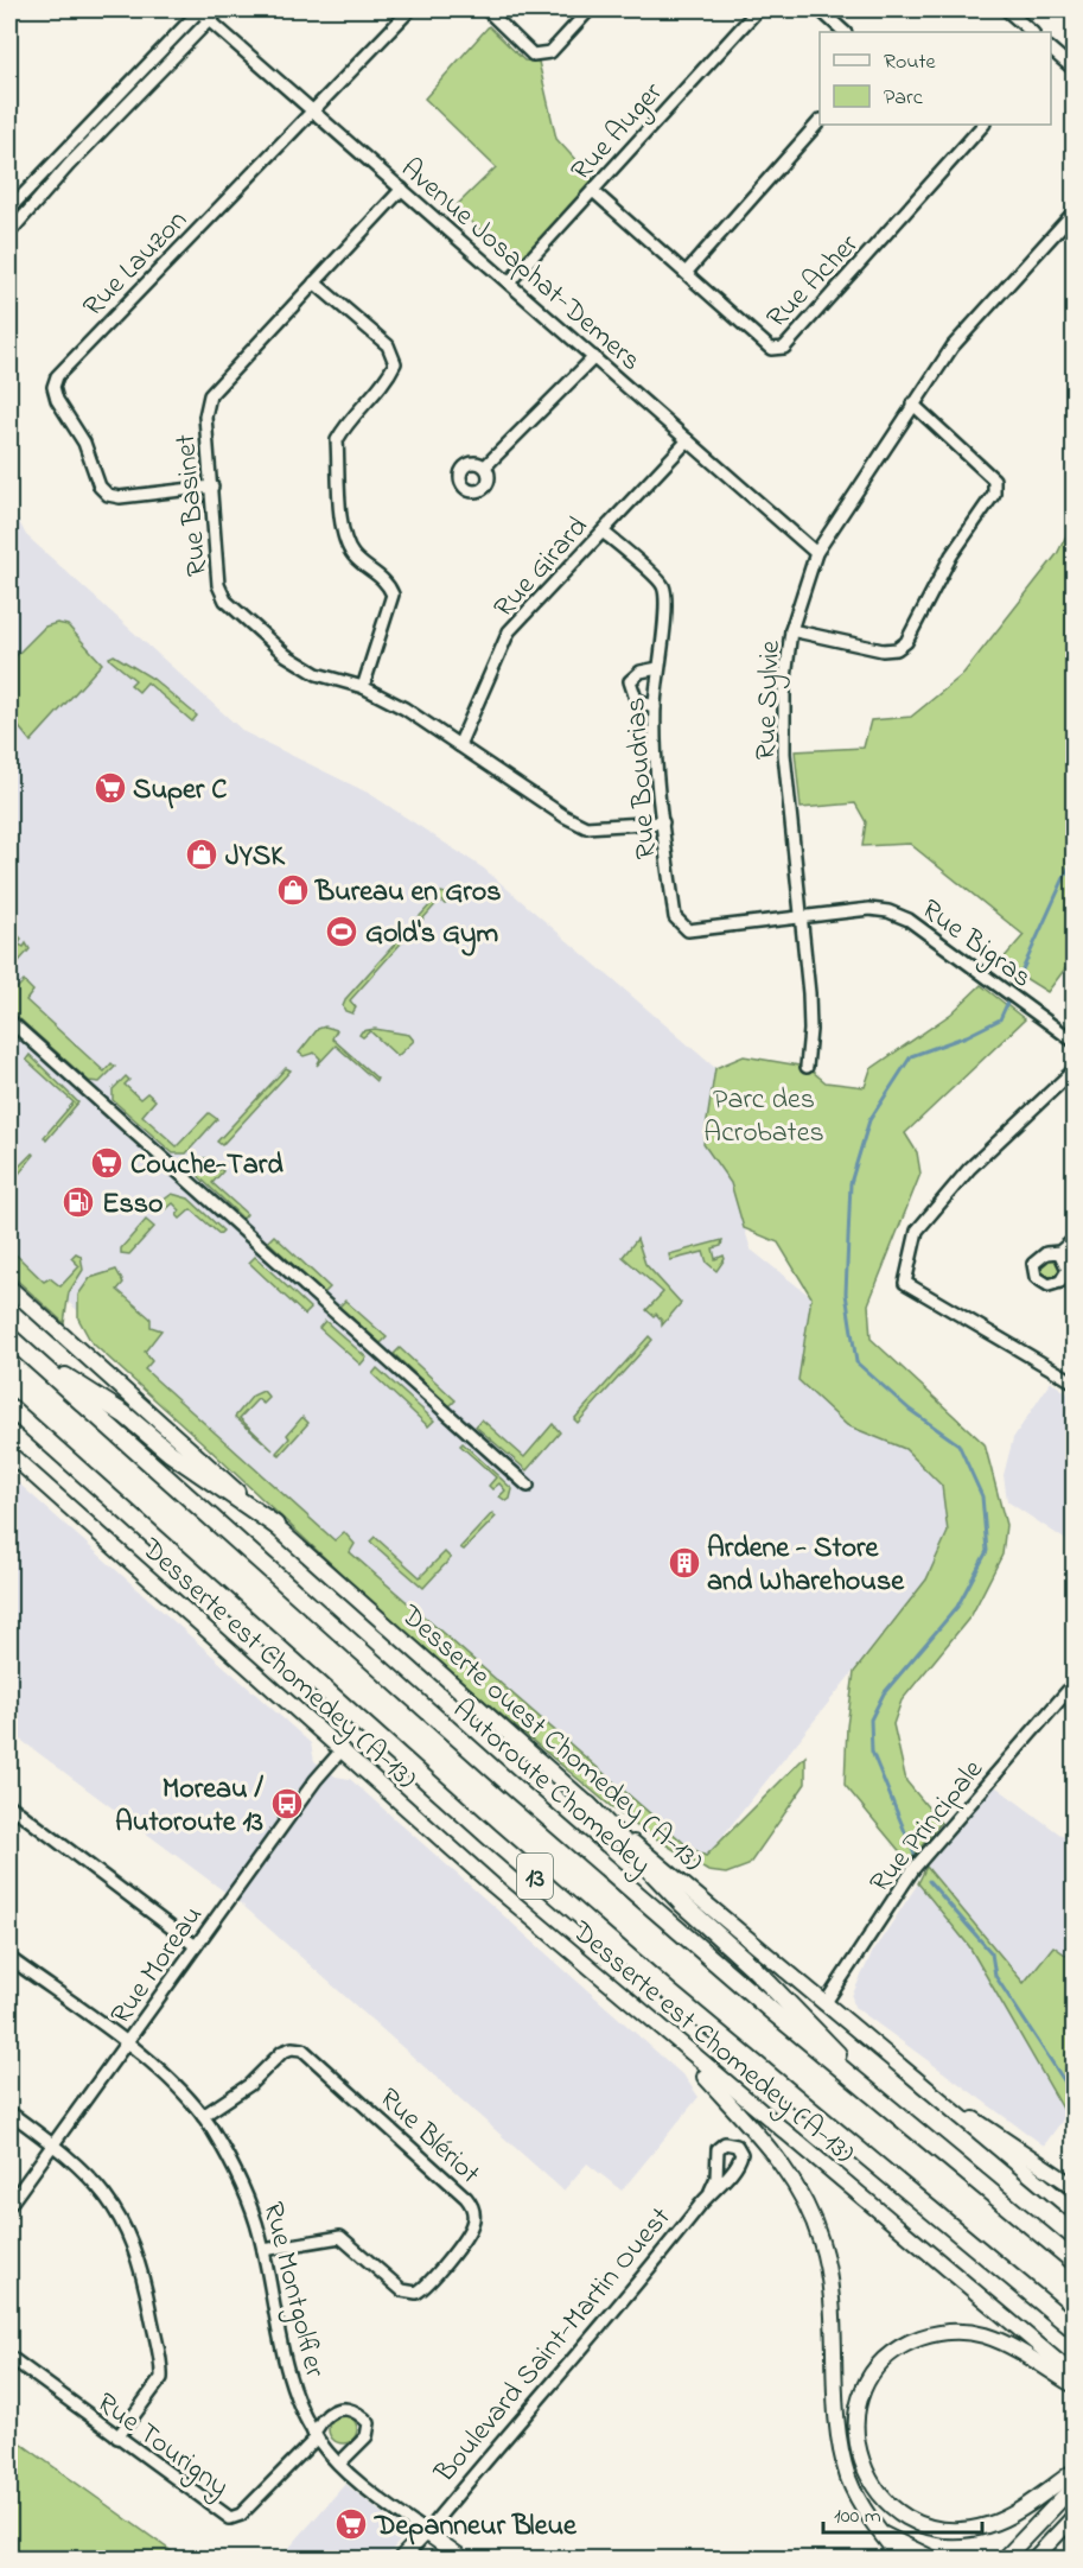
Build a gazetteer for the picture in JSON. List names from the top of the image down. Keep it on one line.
{"streets":{"highway":["Autoroute Chomedey","13"],"main road":["Desserte est Chomedey (A-13)","Desserte ouest Chomedey (A-13)","Rue Montgolfier","Boulevard Saint-Martin Ouest"],"street":["Rue Auger","Rue Lauzon","Avenue Josaphat-Demers","Rue Acher","Rue Basinet","Rue Girard","Rue Sylvie","Rue Boudrias","Rue Bigras","Rue Principale","Rue Moreau","Rue Blériot","Rue Tourigny"]},"crossings":[["Rue Auger","Avenue Josaphat-Demers"],["Rue Auger","Rue Acher"],["Rue Lauzon","Avenue Josaphat-Demers"],["Rue Lauzon","Rue Basinet"],["Avenue Josaphat-Demers","Rue Basinet"],["Avenue Josaphat-Demers","Rue Girard"],["Avenue Josaphat-Demers","Rue Sylvie"],["Rue Basinet","Rue Girard"],["Rue Basinet","Rue Boudrias"],["Rue Girard","Rue Boudrias"],["Rue Sylvie","Rue Boudrias"],["Rue Sylvie","Rue Bigras"],["Rue Boudrias","Rue Bigras"],["Desserte est Chomedey (A-13)","Rue Moreau"],["Desserte ouest Chomedey (A-13)","Rue Principale"],["Rue Moreau","Rue Montgolfier"],["Rue Blériot","Rue Montgolfier"],["Rue Montgolfier","Boulevard Saint-Martin Ouest"],["Rue Montgolfier","Rue Tourigny"]],"parks":["Parc des Acrobates"],"places":{"supermarket":["Super C","Couche-Tard","Depanneur Bleue"],"shop":["JYSK","Bureau en Gros"],"sports":["Gold's Gym"],"fuel station":["Esso"],"building":["Ardene - Store and Wharehouse"],"bus stop":["Moreau / Autoroute 13"]},"legend":["Route","Parc"],"scale_bar":"100 m"}
